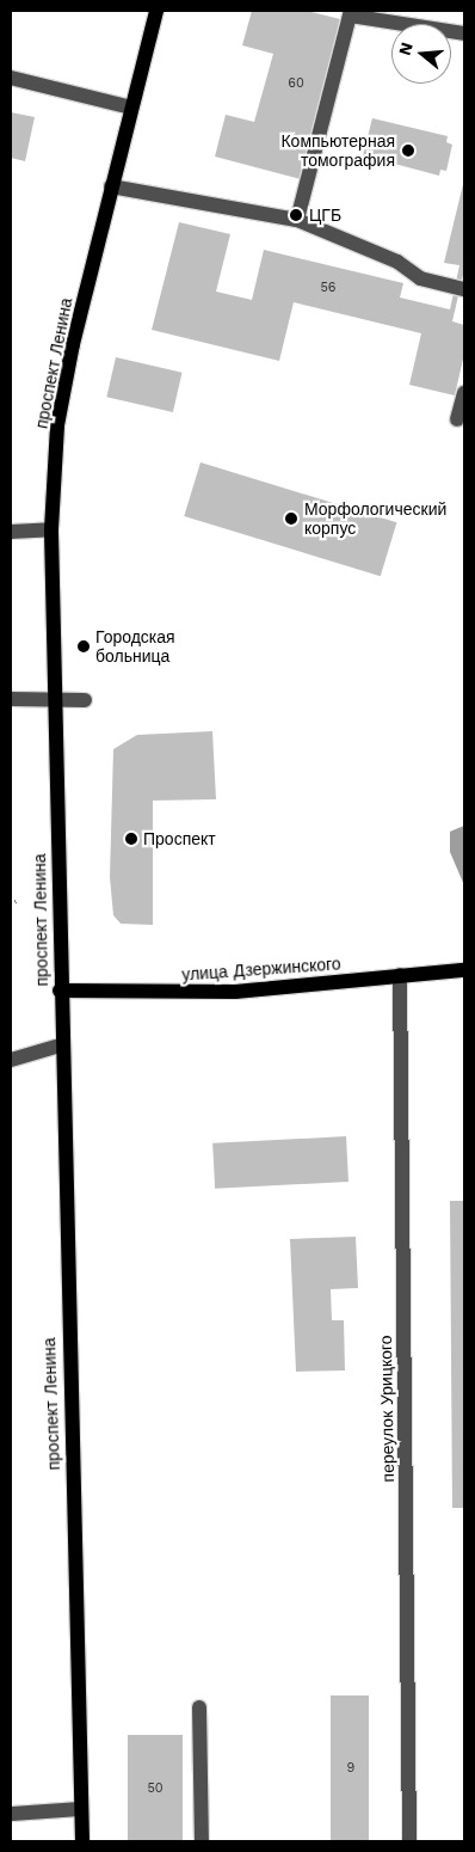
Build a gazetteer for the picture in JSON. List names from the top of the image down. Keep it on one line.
{"streets":{"main road":["проспект Ленина","улица Дзержинского"],"street":["переулок Урицкого"]},"crossings":[["проспект Ленина","улица Дзержинского"],["улица Дзержинского","переулок Урицкого"]],"places":["Компьютерная томография","ЦГБ","Морфологический корпус","Городская больница","Проспект"],"house_numbers":["60","56","9","50"],"north":"left"}
